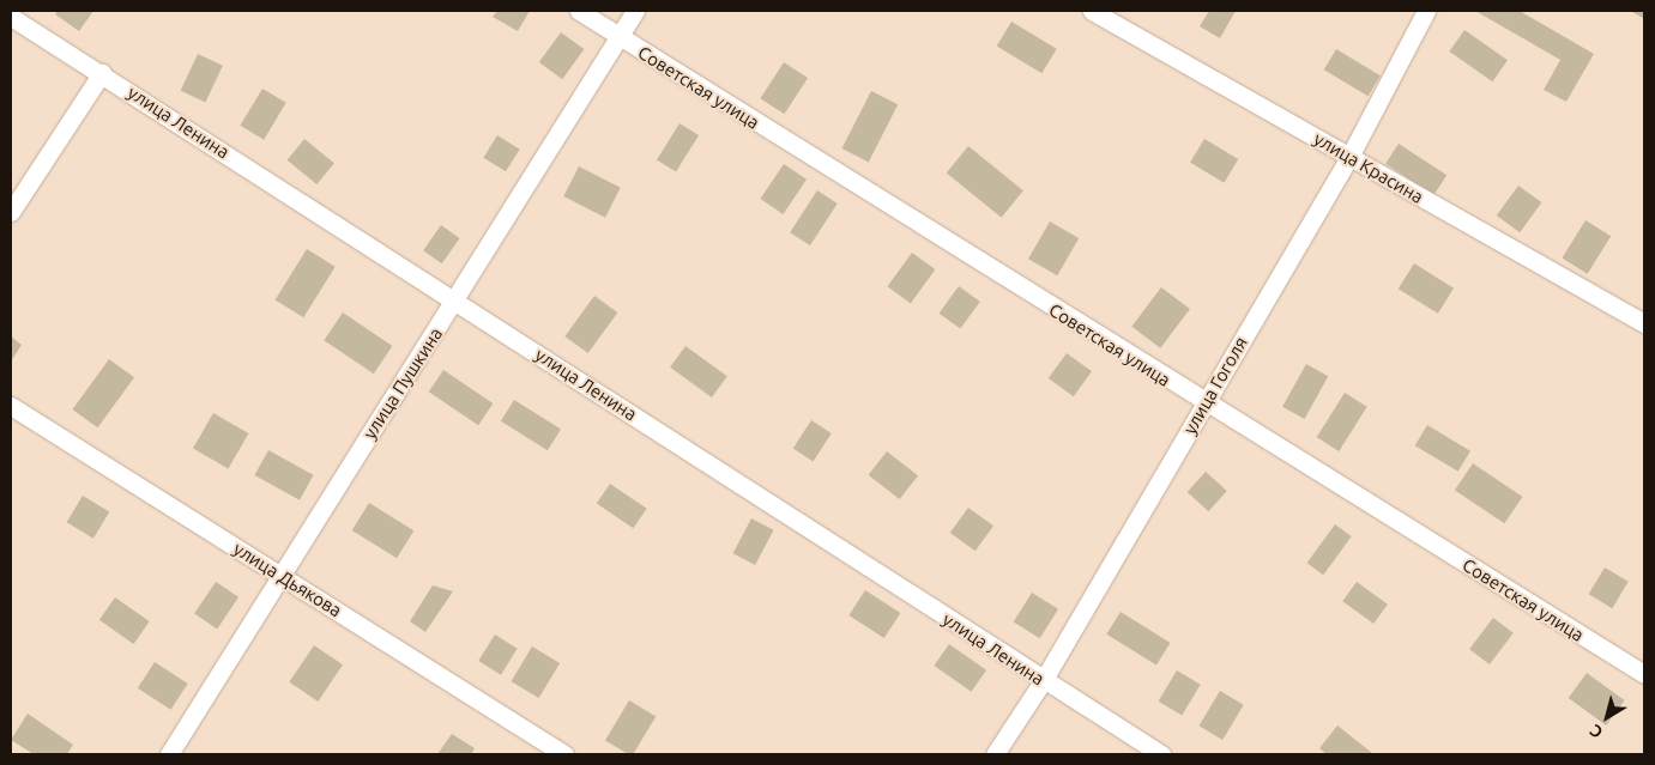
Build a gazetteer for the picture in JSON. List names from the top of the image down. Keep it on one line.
{"streets":{"street":["Советская улица","улица Ленина","улица Красина","улица Пушкина","улица Гоголя","улица Дьякова"]},"crossings":[["Советская улица","улица Пушкина"],["Советская улица","улица Гоголя"],["улица Ленина","улица Пушкина"],["улица Ленина","улица Гоголя"],["улица Красина","улица Гоголя"],["улица Пушкина","улица Дьякова"]],"north":"bottom left"}
